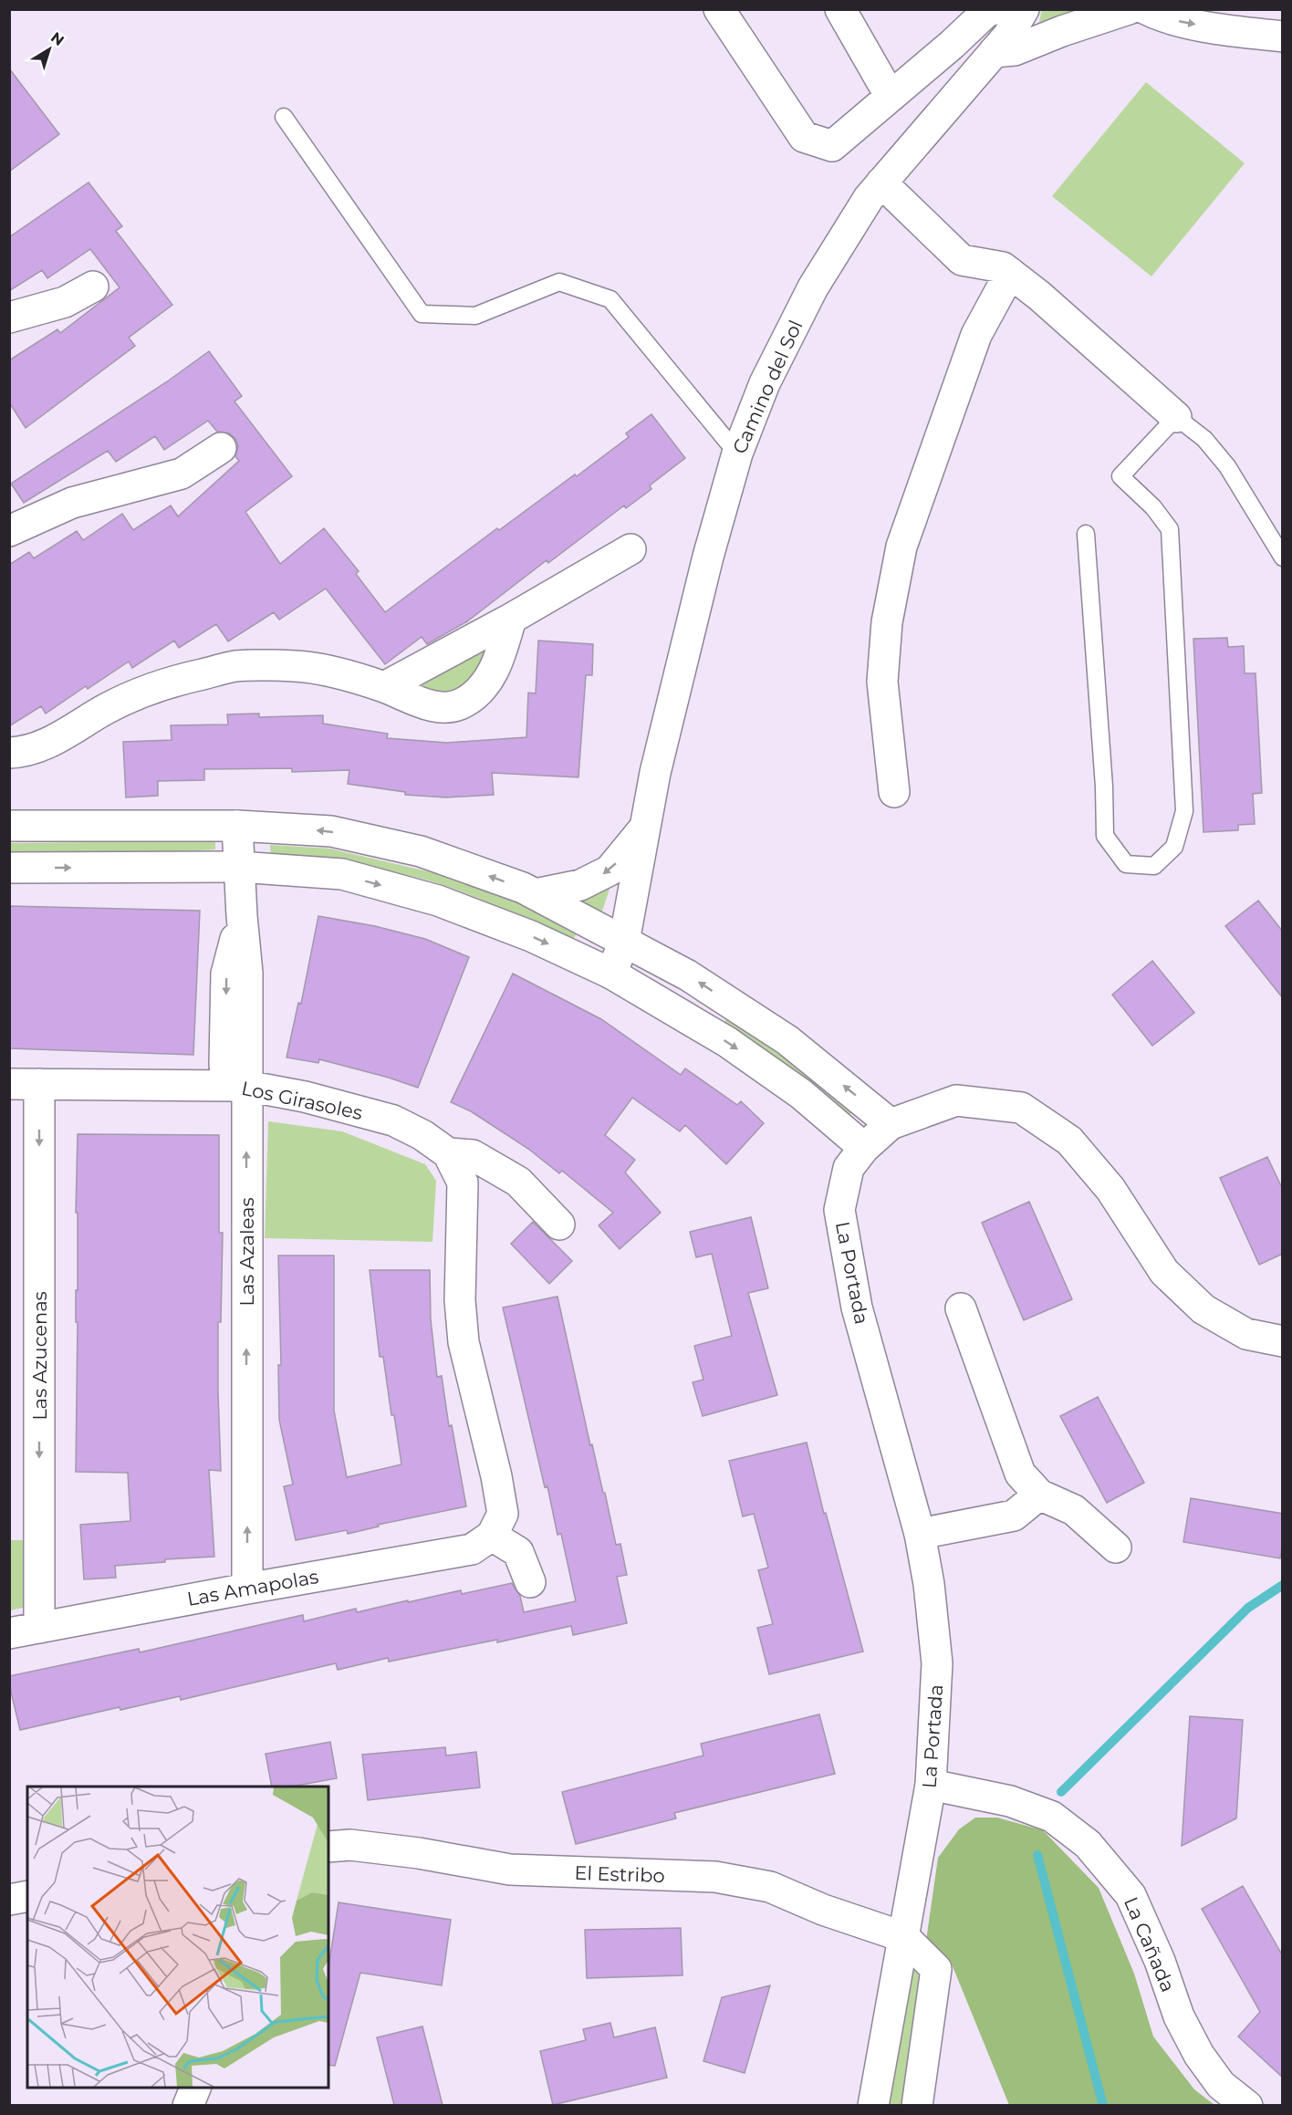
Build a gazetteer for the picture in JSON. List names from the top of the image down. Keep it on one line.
{"streets":{"street":["Camino del Sol","Los Girasoles","Las Azaleas","La Portada","Las Azucenas","Las Amapolas","El Estribo","La Cañada"]},"crossings":[["Los Girasoles","Las Azaleas"],["Los Girasoles","Las Azucenas"],["Las Azaleas","Las Amapolas"],["La Portada","El Estribo"],["La Portada","La Cañada"],["Las Azucenas","Las Amapolas"]],"one_way":["Las Azucenas"],"north":"top right"}
